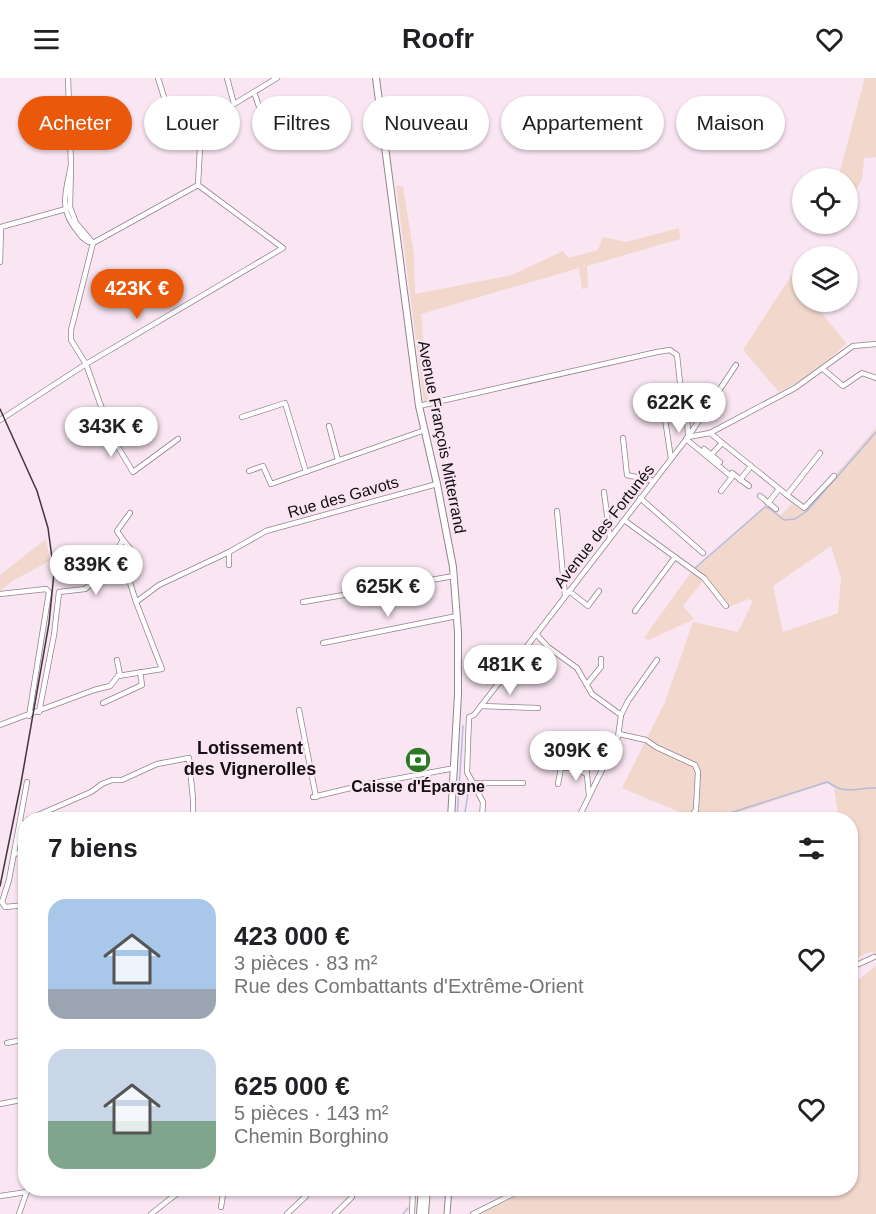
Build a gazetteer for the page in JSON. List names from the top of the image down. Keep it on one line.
{"streets":{"main road":["Avenue François Mitterrand"],"street":["Rue des Gavots","Avenue des Fortunés"]},"crossings":[["Avenue François Mitterrand","Rue des Gavots"]],"districts":["Lotissement des Vignerolles"],"places":{"bank":["Caisse d'Épargne"]},"page":{"header":"Roofr","chip":["Acheter","Louer","Filtres","Nouveau","Appartement","Maison"],"price":["423K €","622K €","343K €","839K €","625K €","481K €","309K €"],"heading":"7 biens","list":[{"name":"423 000 €","note":"3 pièces · 83 m² · Rue des Combattants d'Extrême-Orient"},{"name":"625 000 €","note":"5 pièces · 143 m² · Chemin Borghino"}]}}
